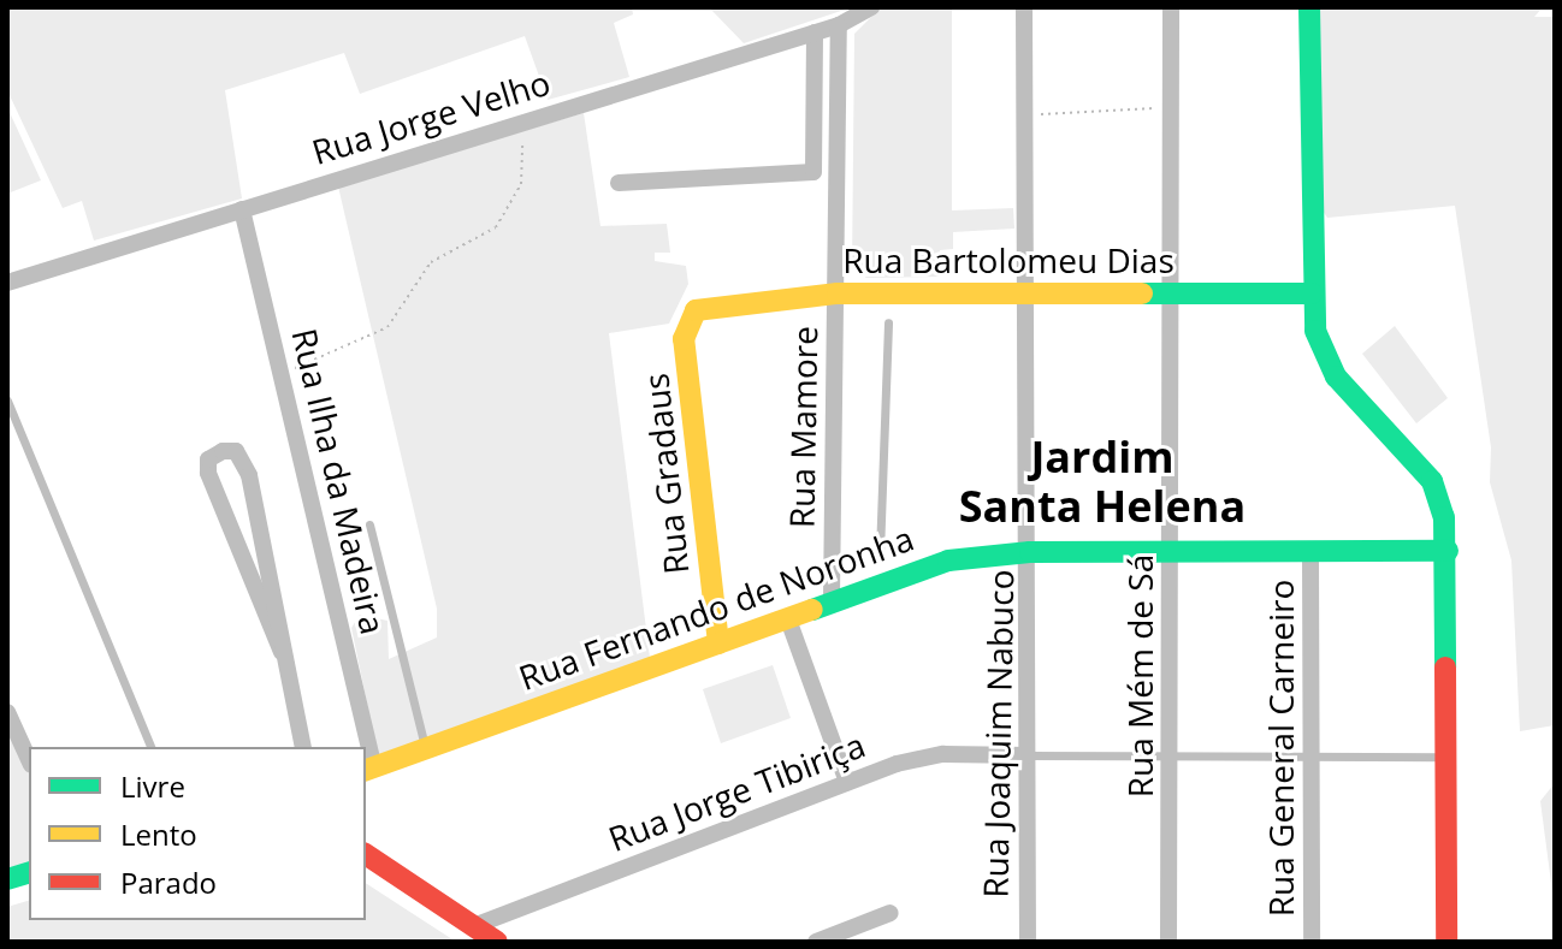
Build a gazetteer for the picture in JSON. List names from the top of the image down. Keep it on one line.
{"streets":{"street":["Rua Jorge Velho","Rua Bartolomeu Dias","Rua Mamore","Rua Gradaus","Rua Ilha da Madeira","Rua Fernando de Noronha","Rua Mém de Sá","Rua Joaquim Nabuco","Rua General Carneiro","Rua Jorge Tibiriça"]},"crossings":[["Rua Jorge Velho","Rua Mamore"],["Rua Jorge Velho","Rua Ilha da Madeira"],["Rua Bartolomeu Dias","Rua Mamore"],["Rua Bartolomeu Dias","Rua Gradaus"],["Rua Bartolomeu Dias","Rua Mém de Sá"],["Rua Bartolomeu Dias","Rua Joaquim Nabuco"],["Rua Mamore","Rua Fernando de Noronha"],["Rua Gradaus","Rua Fernando de Noronha"],["Rua Fernando de Noronha","Rua Mém de Sá"],["Rua Fernando de Noronha","Rua Joaquim Nabuco"],["Rua Fernando de Noronha","Rua General Carneiro"],["Rua Joaquim Nabuco","Rua Jorge Tibiriça"]],"districts":["Jardim Santa Helena"],"legend":["Livre","Lento","Parado"]}
